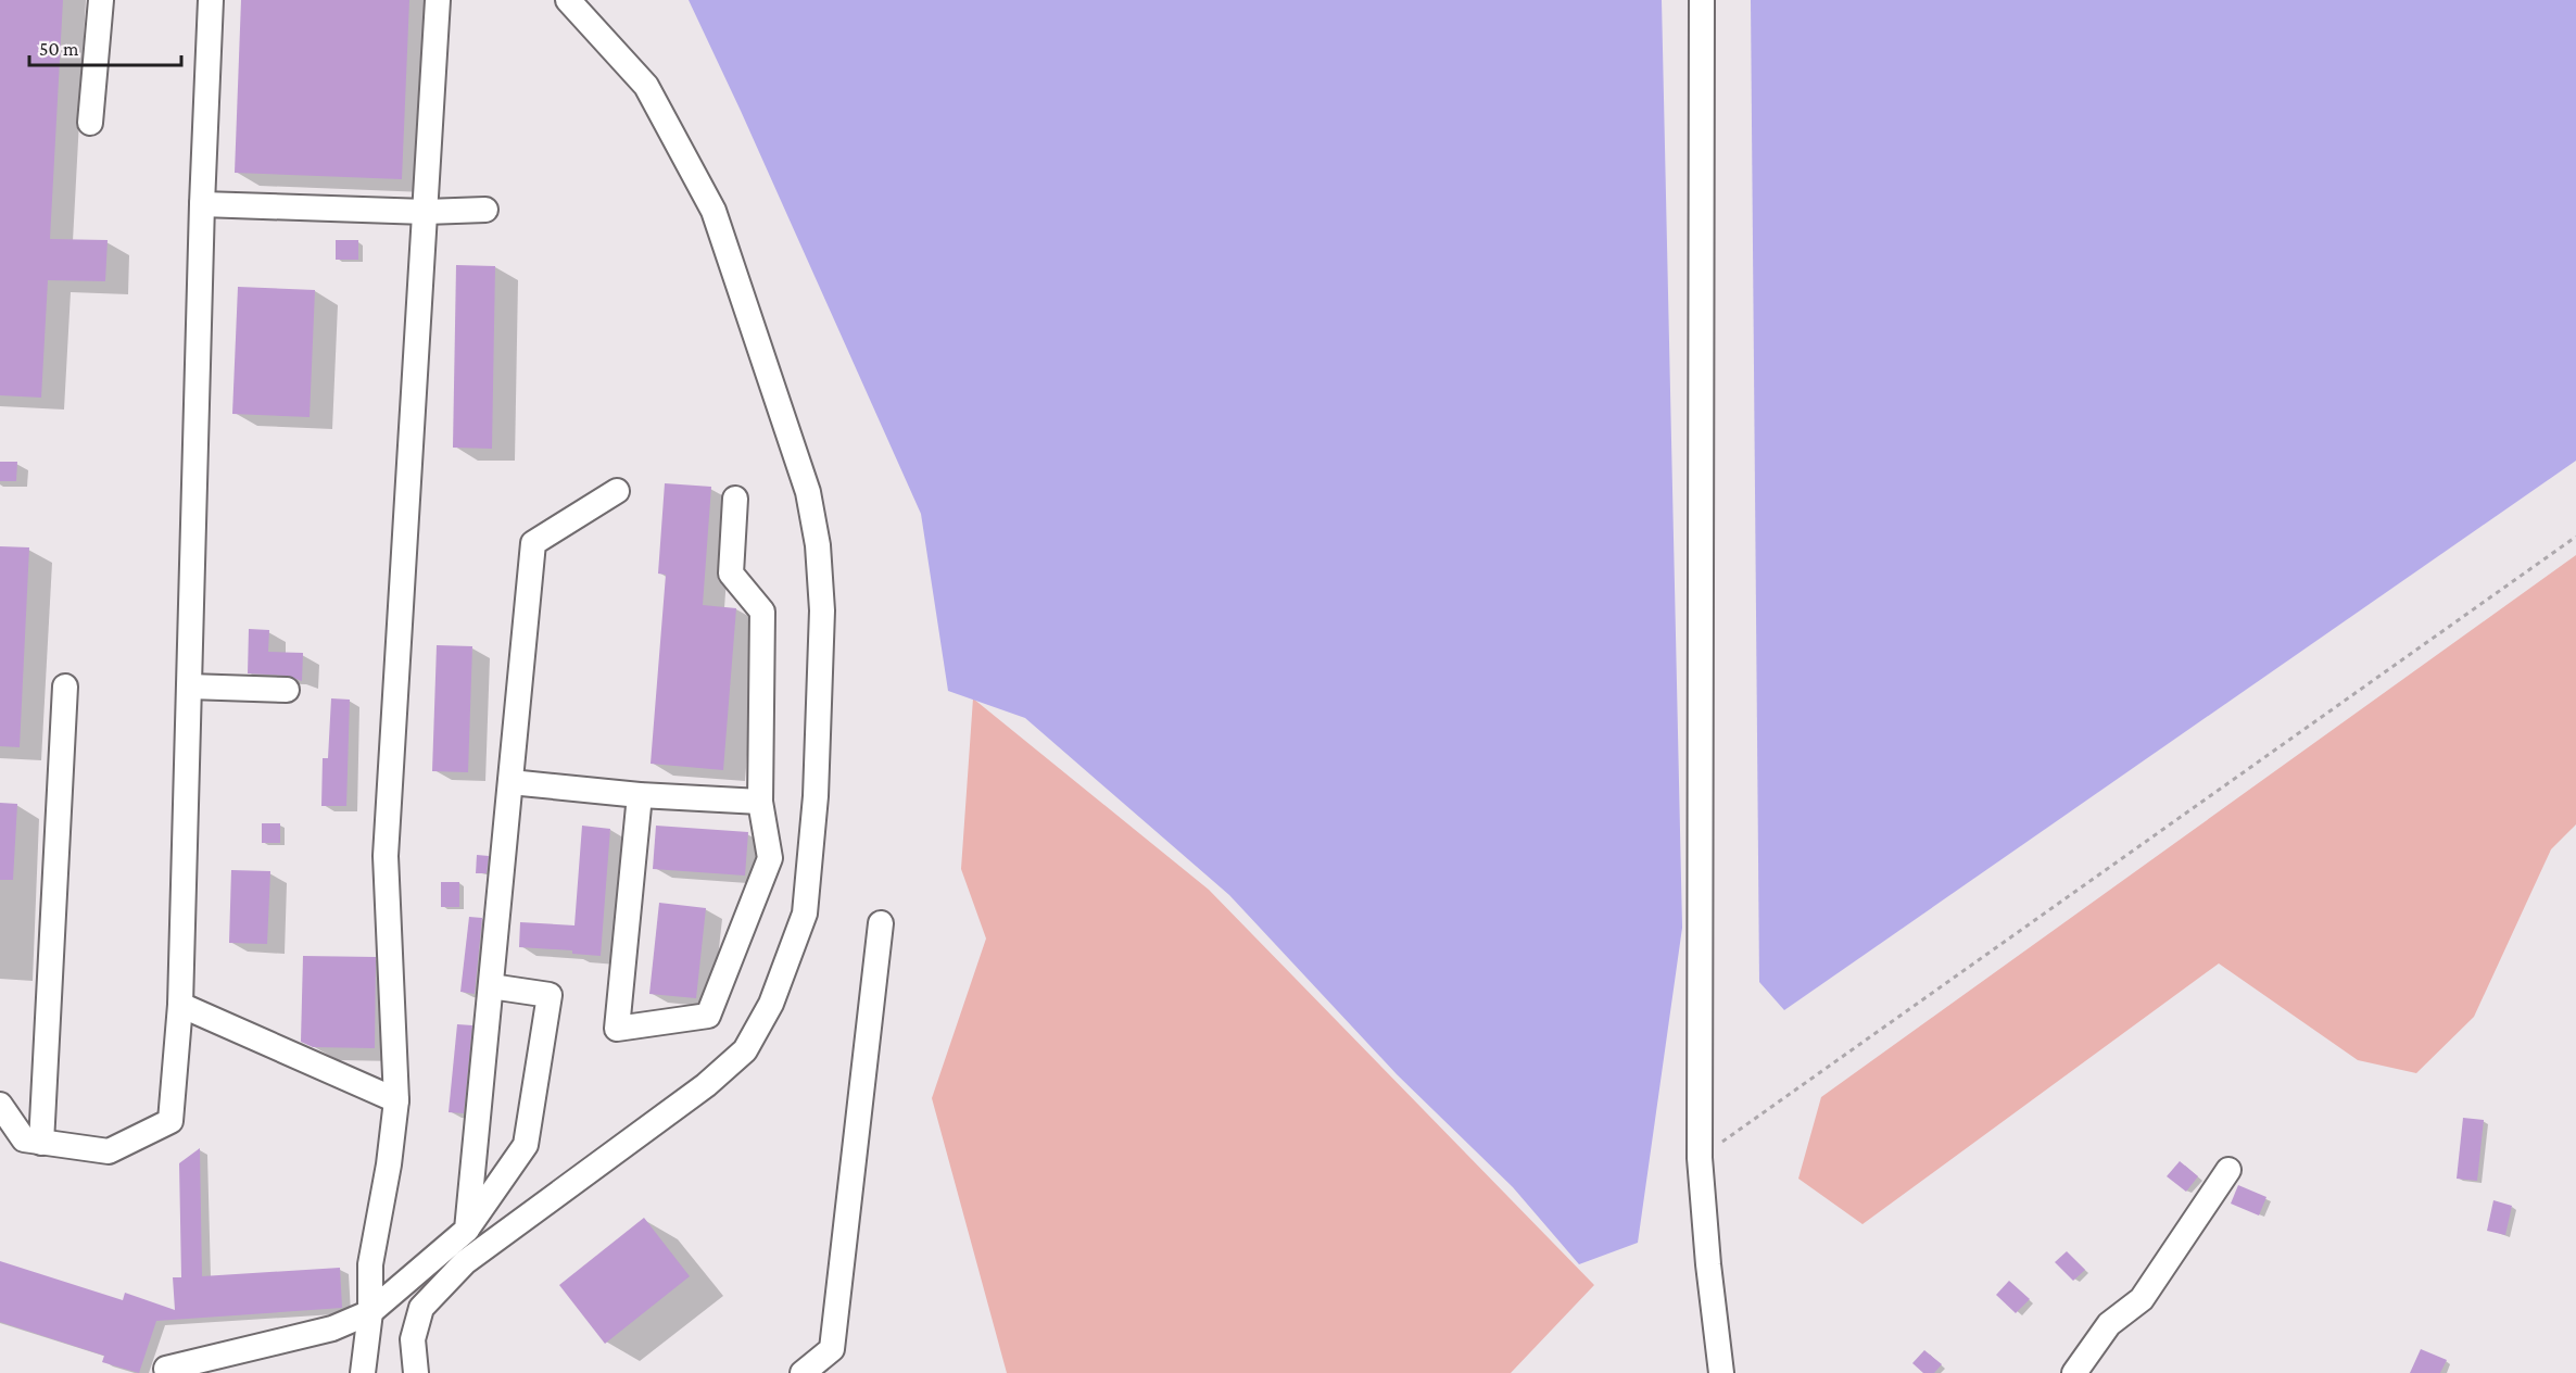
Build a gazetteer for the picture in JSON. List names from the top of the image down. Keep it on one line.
{"scale_bar":"50 m"}
